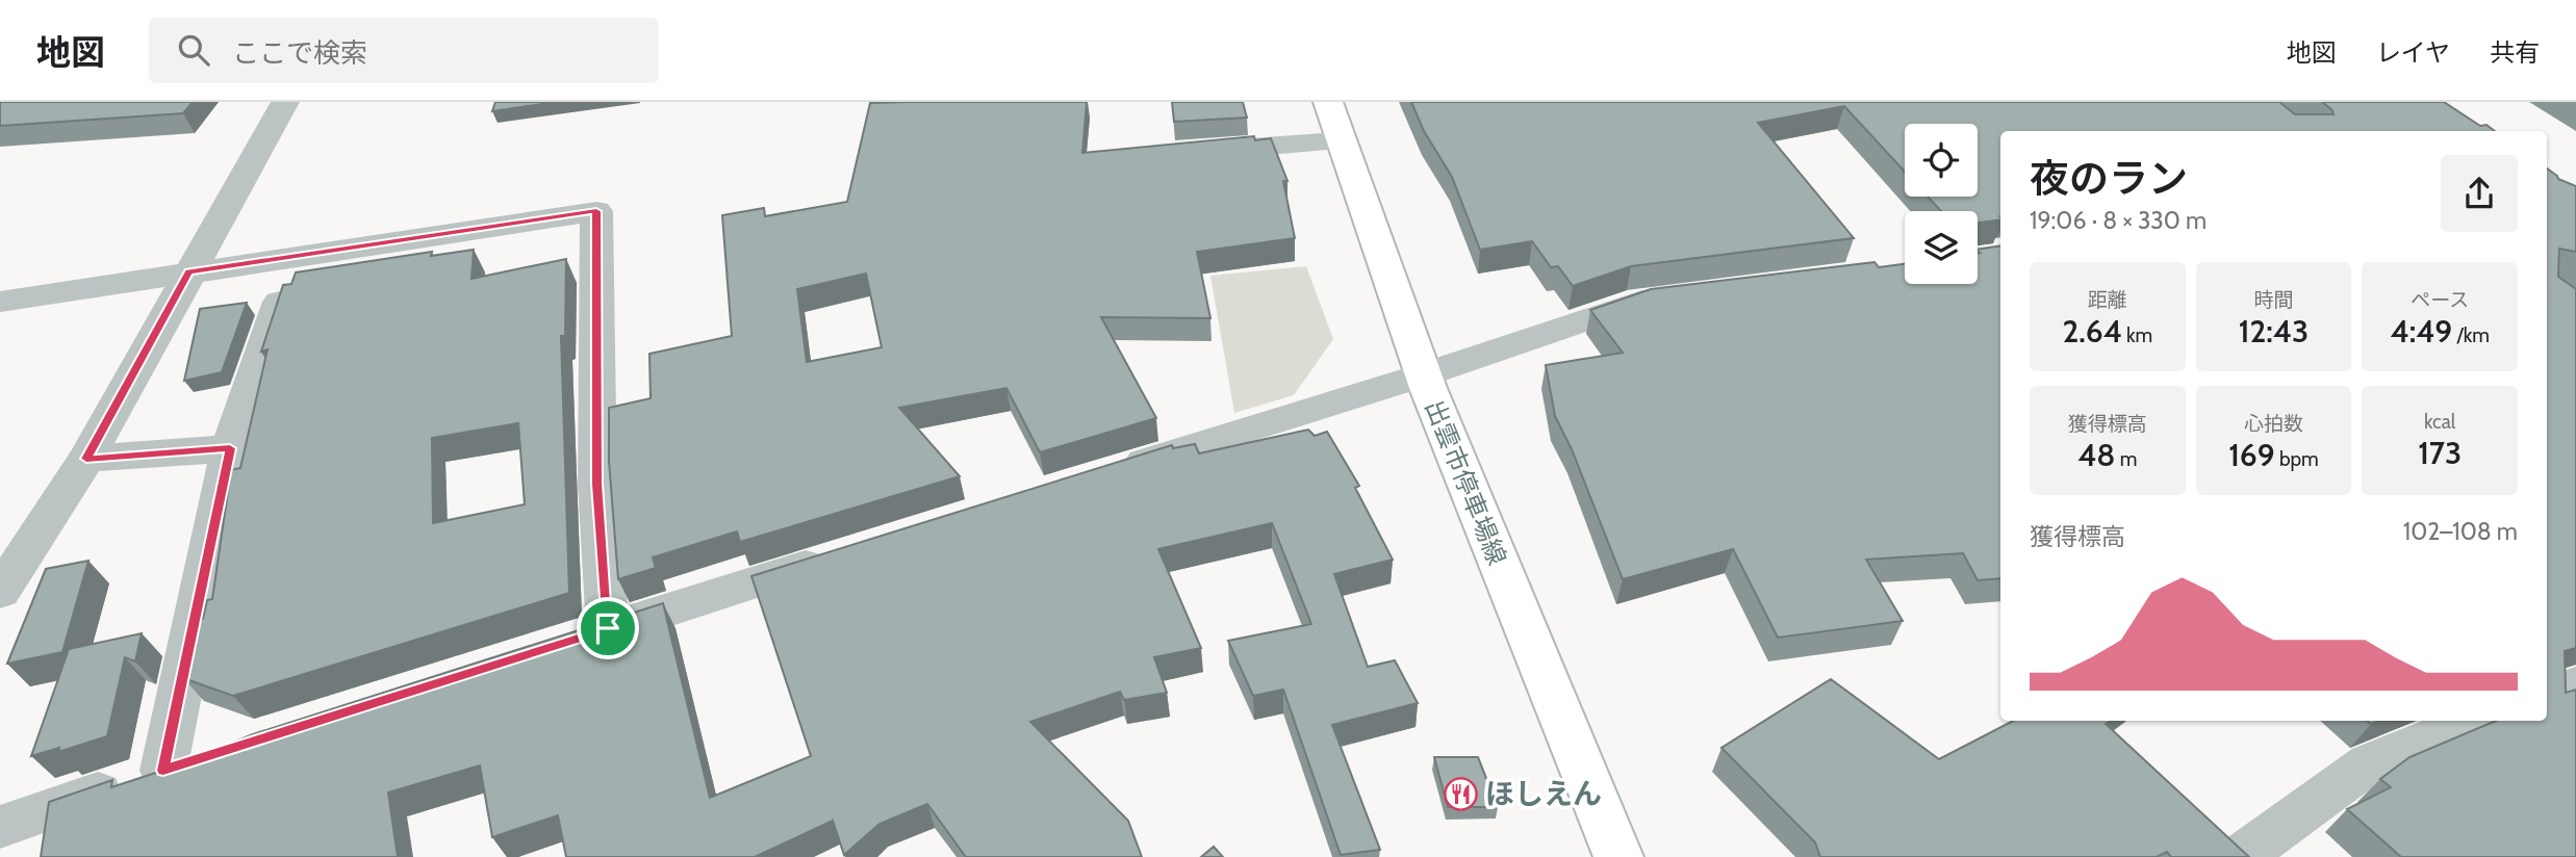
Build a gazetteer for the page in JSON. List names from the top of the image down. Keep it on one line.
{"streets":{"main road":["出雲市停車場線"]},"places":{"restaurant":["ほしえん"]},"page":{"header":"地図","search":"ここで検索","nav":["地図","レイヤ","共有"],"heading":["夜のラン","19:06 · 8 × 330 m"],"stats":[["距離","2.64 km"],["時間","12:43"],["ペース","4:49 /km"],["獲得標高","48 m"],["心拍数","169 bpm"],["kcal","173"]],"chart":["獲得標高","102–108 m"]}}
